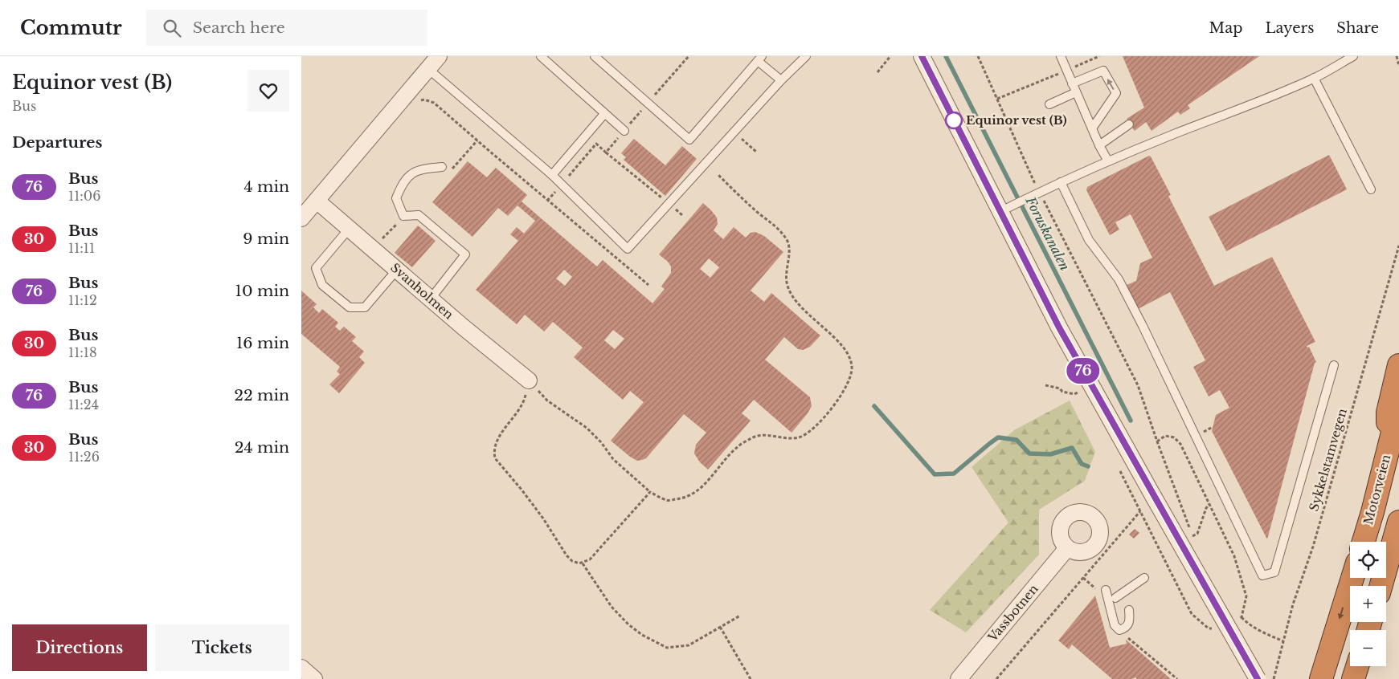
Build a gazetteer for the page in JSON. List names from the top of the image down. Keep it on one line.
{"streets":{"highway":["Motorveien"],"street":["Svanholmen","Vassbotnen"],"path":["Sykkelstamvegen"]},"water":["Foruskanalen"],"places":["Equinor vest (B)"],"lines":["bus line 76"],"page":{"header":"Commutr","search":"Search here","nav":["Map","Layers","Share"],"heading":[["Equinor vest (B)","Bus"],"Departures"],"on_map":"76","list":[{"mark":"76","name":"Bus","note":"11:06","value":"4 min"},{"mark":"30","name":"Bus","note":"11:11","value":"9 min"},{"mark":"76","name":"Bus","note":"11:12","value":"10 min"},{"mark":"30","name":"Bus","note":"11:18","value":"16 min"},{"mark":"76","name":"Bus","note":"11:24","value":"22 min"},{"mark":"30","name":"Bus","note":"11:26","value":"24 min"}],"map_buttons":["+","−"],"buttons":["Directions","Tickets"]}}
